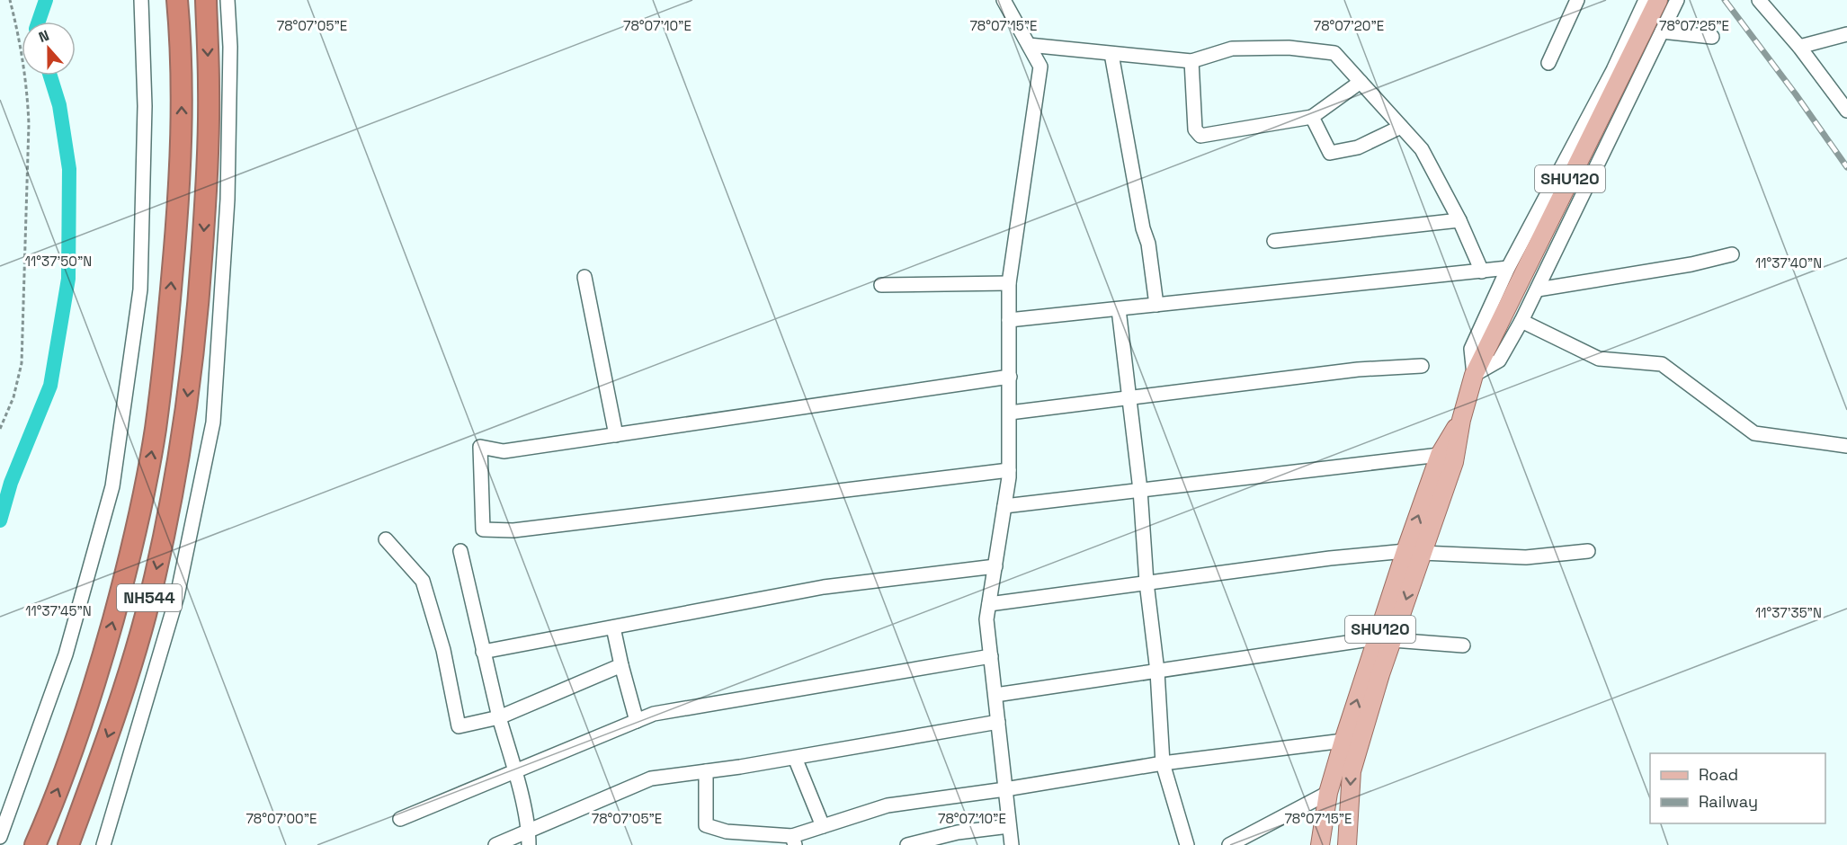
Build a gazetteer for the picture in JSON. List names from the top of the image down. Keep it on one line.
{"streets":{"highway":["NH544"],"main road":["SHU120"]},"legend":["Road","Railway"],"north":"top","coordinates":["78°07'25\"E","78°07'05\"E","78°07'10\"E","78°07'15\"E","78°07'20\"E","11°37'50\"N","11°37'40\"N","11°37'45\"N","11°37'35\"N","78°07'00\"E"]}
